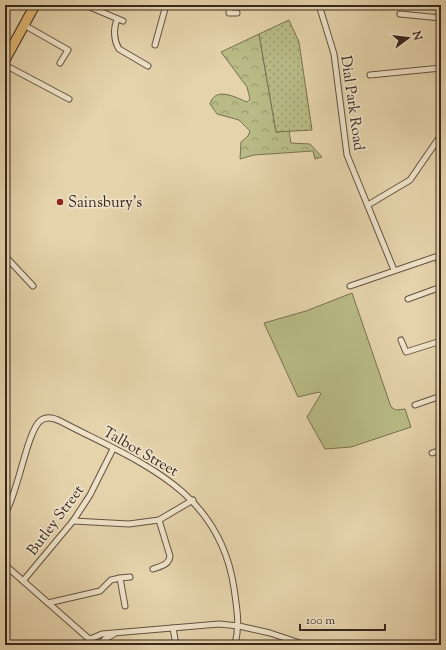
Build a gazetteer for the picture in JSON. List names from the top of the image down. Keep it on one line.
{"streets":{"street":["Dial Park Road","Talbot Street","Butley Street"]},"crossings":[["Talbot Street","Butley Street"]],"places":["Sainsbury's"],"scale_bar":"100 m","north":"right"}
